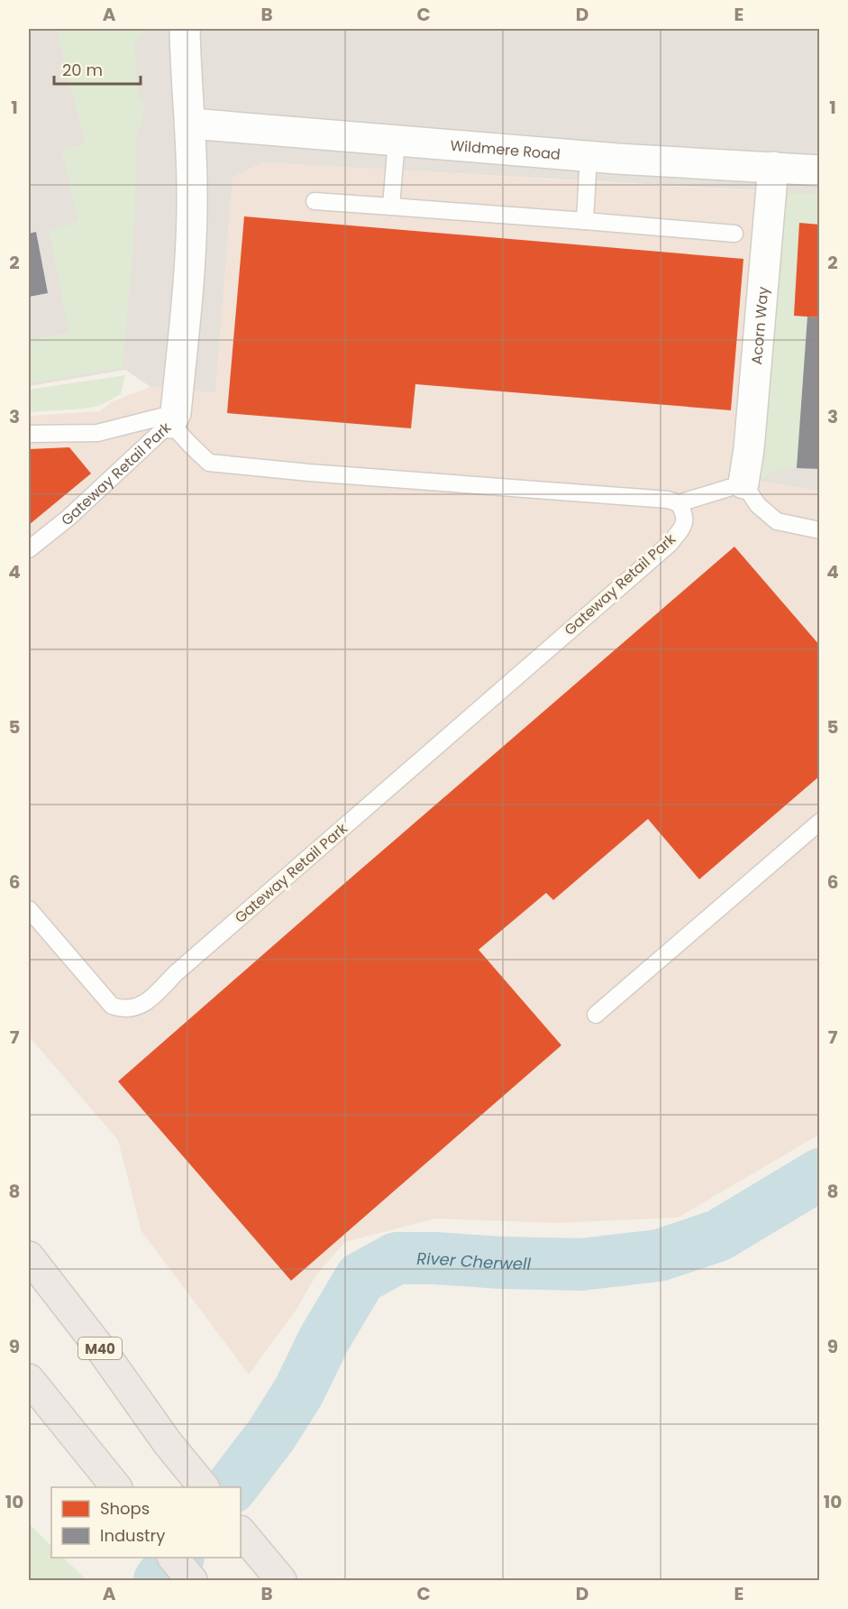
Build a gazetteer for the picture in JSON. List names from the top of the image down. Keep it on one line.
{"streets":{"highway":["M40"],"street":["Wildmere Road","Acorn Way"],"lane":["Gateway Retail Park"]},"crossings":[["Wildmere Road","Acorn Way"]],"water":["River Cherwell"],"legend":["Shops","Industry"],"scale_bar":"20 m","grid":{"columns":["A","B","C","D","E"],"rows":["1","2","3","4","5","6","7","8","9","10"]}}
